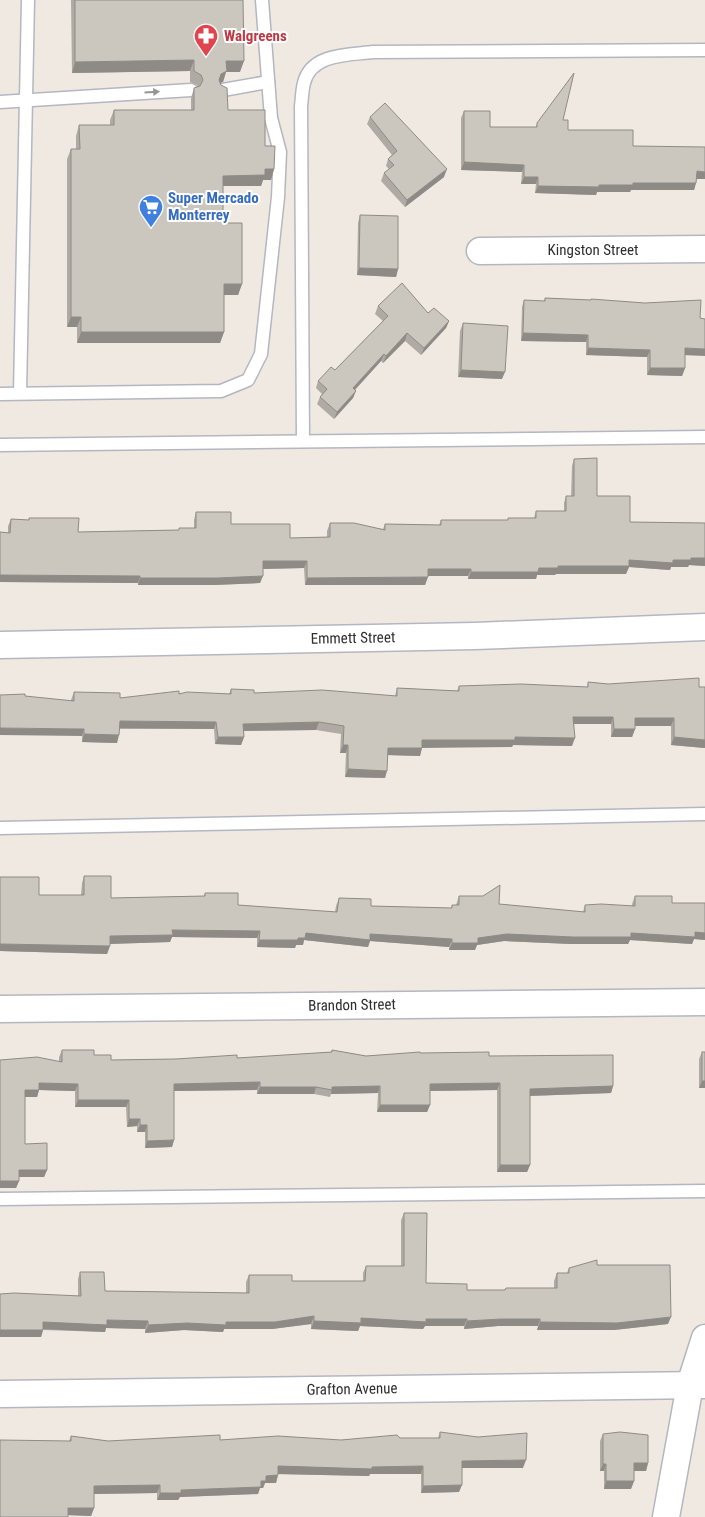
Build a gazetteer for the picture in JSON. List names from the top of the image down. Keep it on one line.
{"streets":{"street":["Kingston Street","Emmett Street","Brandon Street","Grafton Avenue"]},"places":{"pharmacy":["Walgreens"],"supermarket":["Super Mercado Monterrey"]}}
